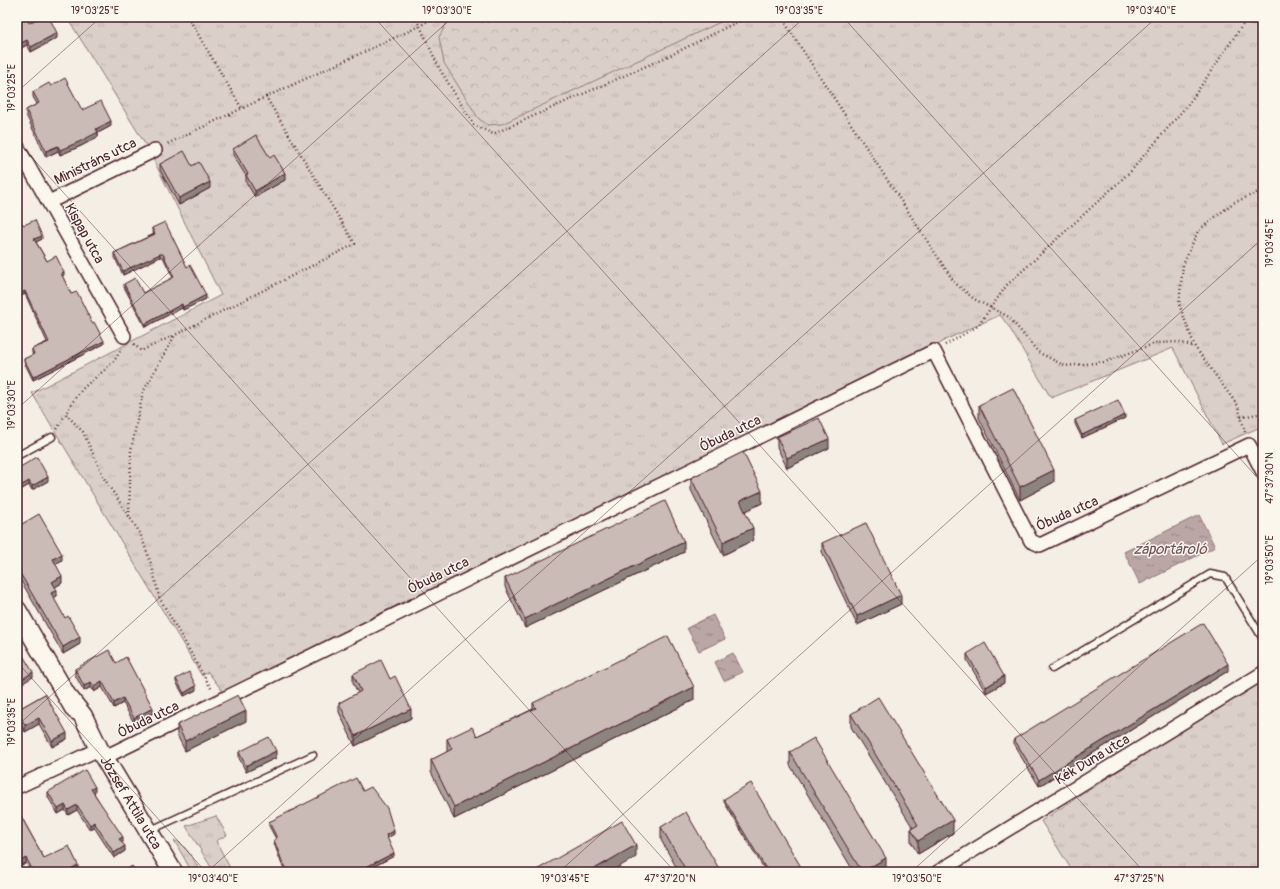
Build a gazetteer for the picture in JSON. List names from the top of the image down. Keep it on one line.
{"streets":{"main road":["József Attila utca"],"street":["Ministráns utca","Kispap utca","Óbuda utca","Kék Duna utca"]},"crossings":[["Ministráns utca","Kispap utca"],["Óbuda utca","József Attila utca"]],"water":["záportároló"],"coordinates":["19°03'25\"E","19°03'30\"E","19°03'35\"E","19°03'40\"E","19°03'45\"E","47°37'30\"N","19°03'50\"E","47°37'20\"N","47°37'25\"N"]}
